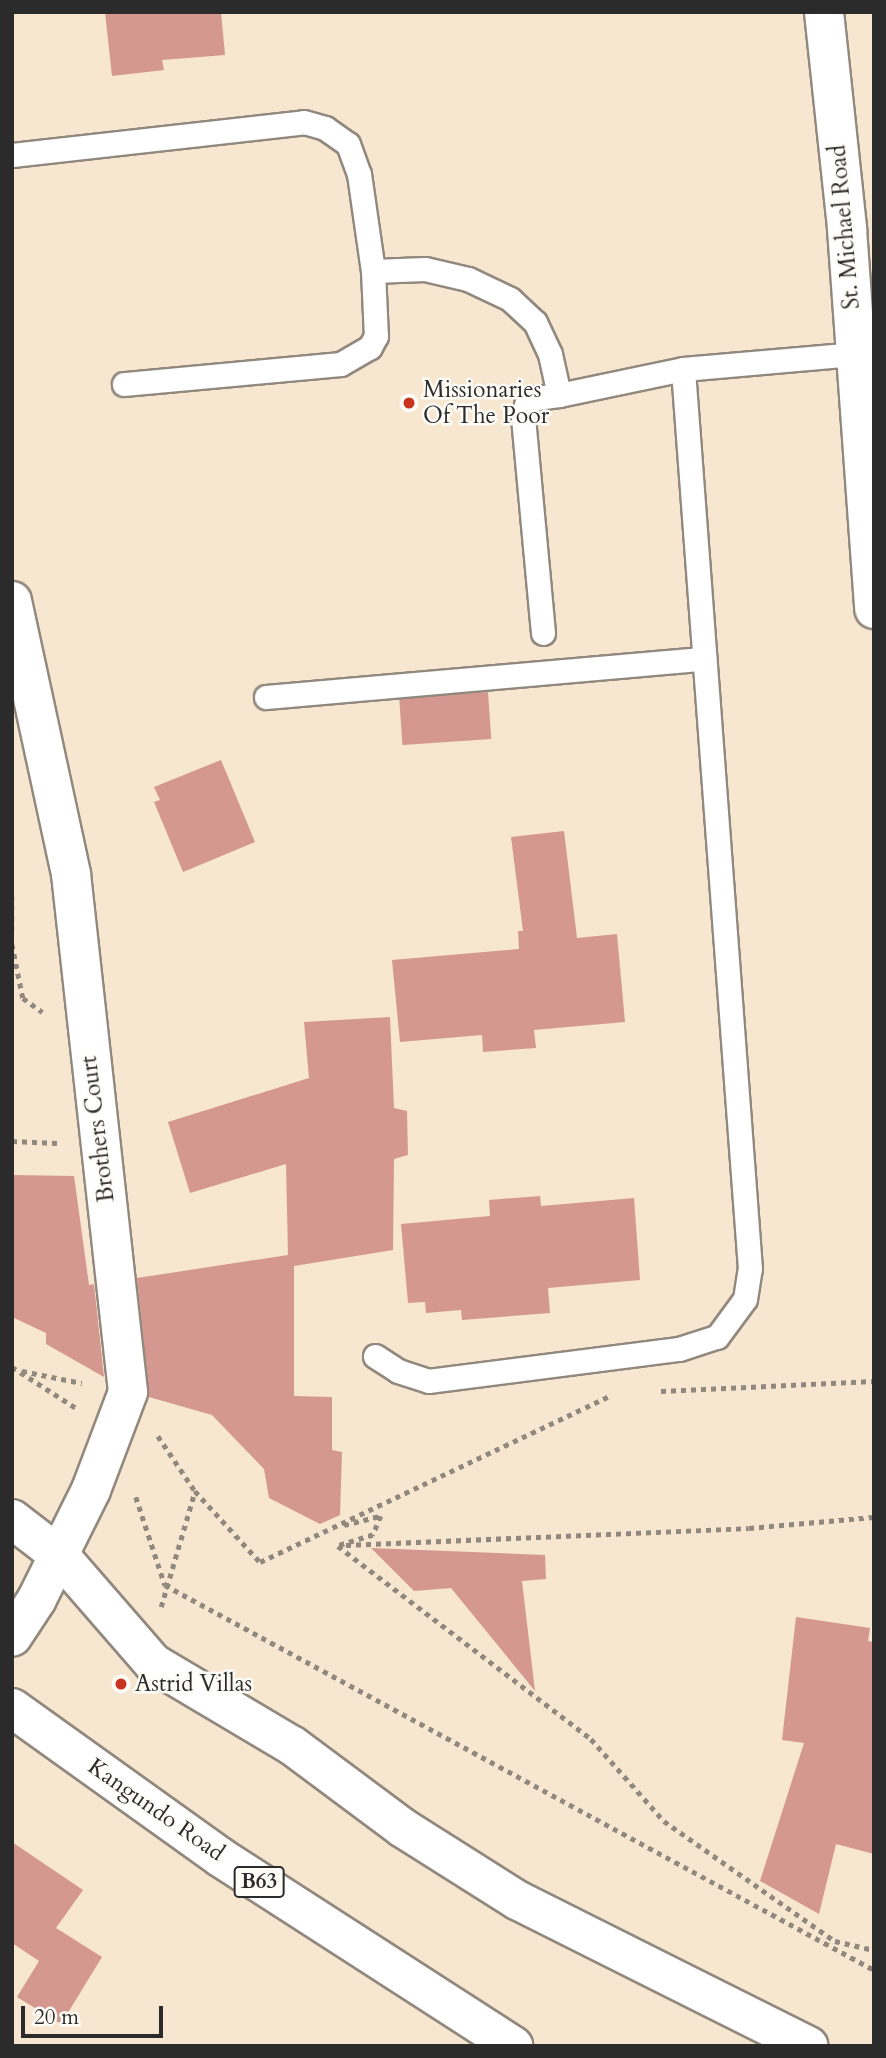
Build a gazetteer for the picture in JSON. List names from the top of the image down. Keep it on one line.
{"streets":{"main road":["St. Michael Road","Brothers Court","Kangundo Road","B63"]},"places":["Missionaries Of The Poor","Astrid Villas"],"scale_bar":"20 m"}
